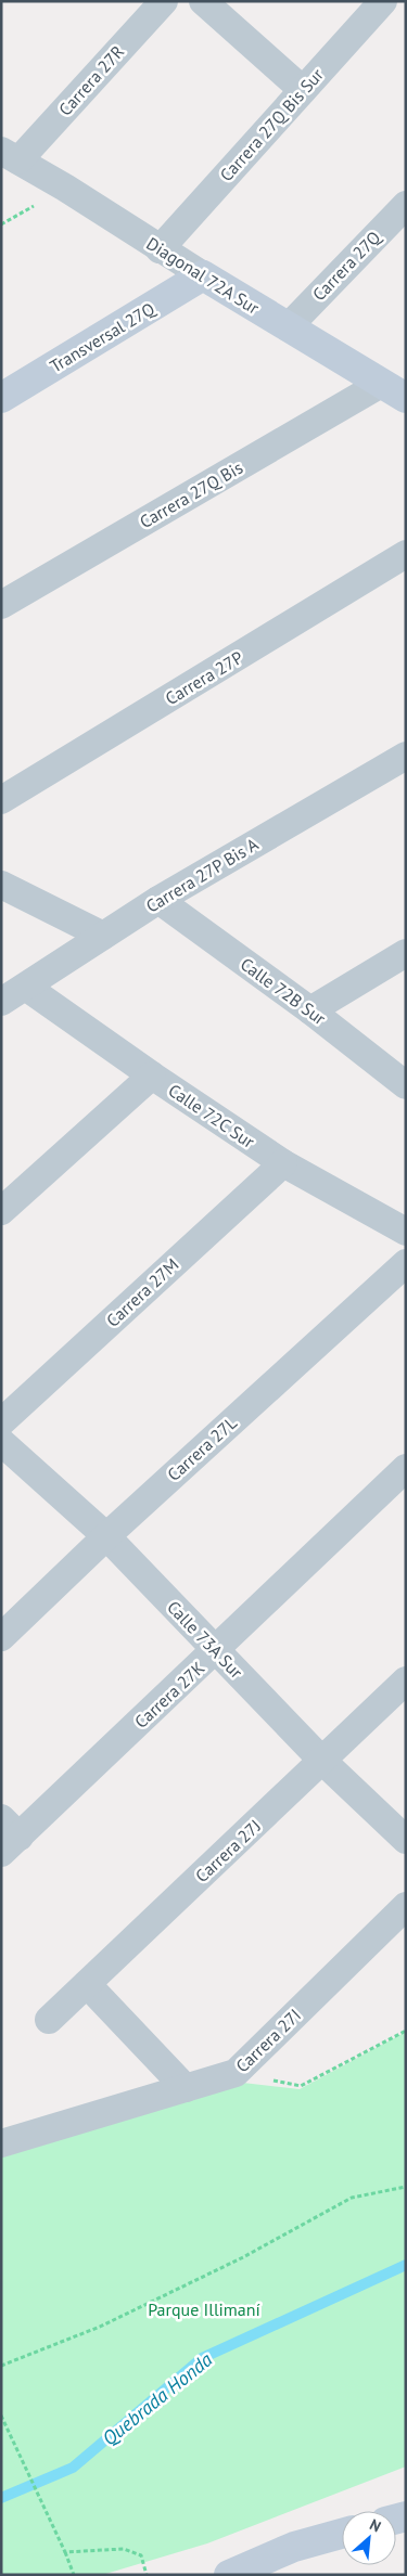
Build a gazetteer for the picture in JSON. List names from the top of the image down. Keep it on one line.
{"streets":{"street":["Carrera 27R","Carrera 27Q Bis Sur","Carrera 27Q","Diagonal 72A Sur","Transversal 27Q","Carrera 27Q Bis","Carrera 27P","Carrera 27P Bis A","Calle 72B Sur","Calle 72C Sur","Carrera 27M","Carrera 27L","Calle 73A Sur","Carrera 27K","Carrera 27J","Carrera 27I"]},"crossings":[["Carrera 27R","Diagonal 72A Sur"],["Carrera 27Q Bis Sur","Diagonal 72A Sur"],["Carrera 27Q","Diagonal 72A Sur"],["Diagonal 72A Sur","Transversal 27Q"],["Diagonal 72A Sur","Carrera 27Q Bis"],["Carrera 27P Bis A","Calle 72B Sur"],["Carrera 27P Bis A","Calle 72C Sur"],["Calle 72C Sur","Carrera 27M"],["Carrera 27L","Calle 73A Sur"],["Calle 73A Sur","Carrera 27K"],["Calle 73A Sur","Carrera 27J"]],"water":["Quebrada Honda"],"parks":["Parque Illimaní"],"north":"top right"}
